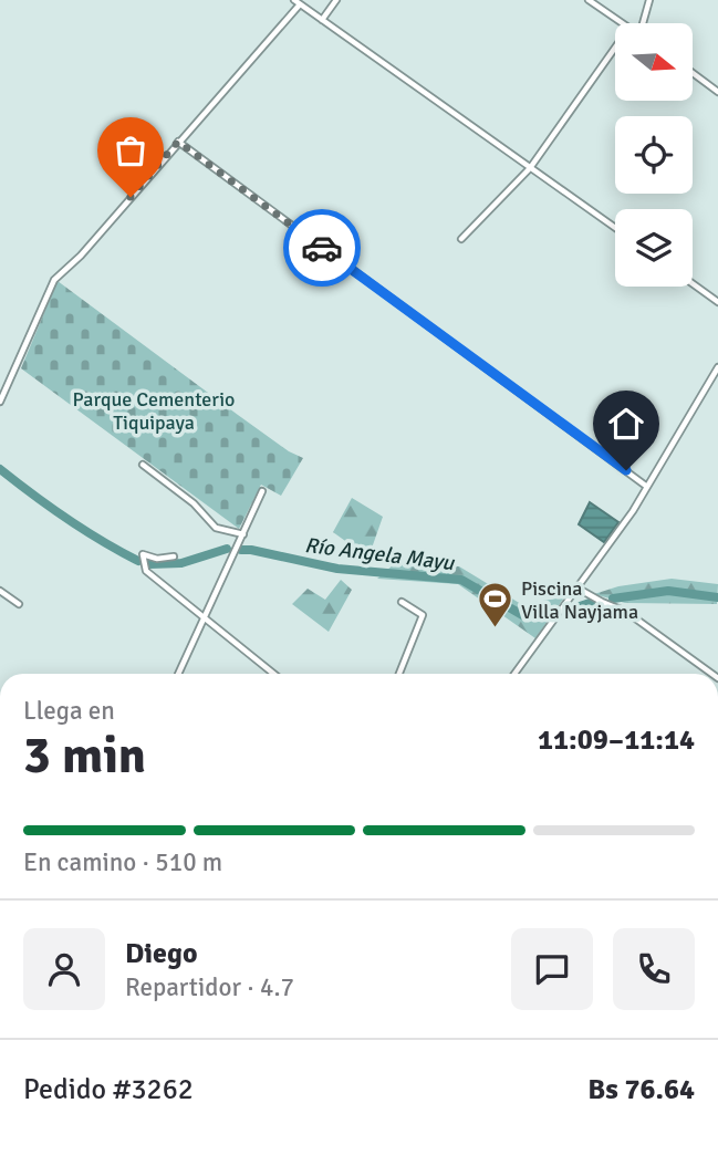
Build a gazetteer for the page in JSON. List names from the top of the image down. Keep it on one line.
{"water":["Río Angela Mayu"],"parks":["Parque Cementerio Tiquipaya"],"places":{"sports":["Piscina Villa Nayjama"]},"north":"right","page":{"heading":["3 min","Llega en","11:09–11:14"],"panel":["Diego","Repartidor · 4.7","Pedido #3262","Bs 76.64"],"bar":"En camino · 510 m"}}
